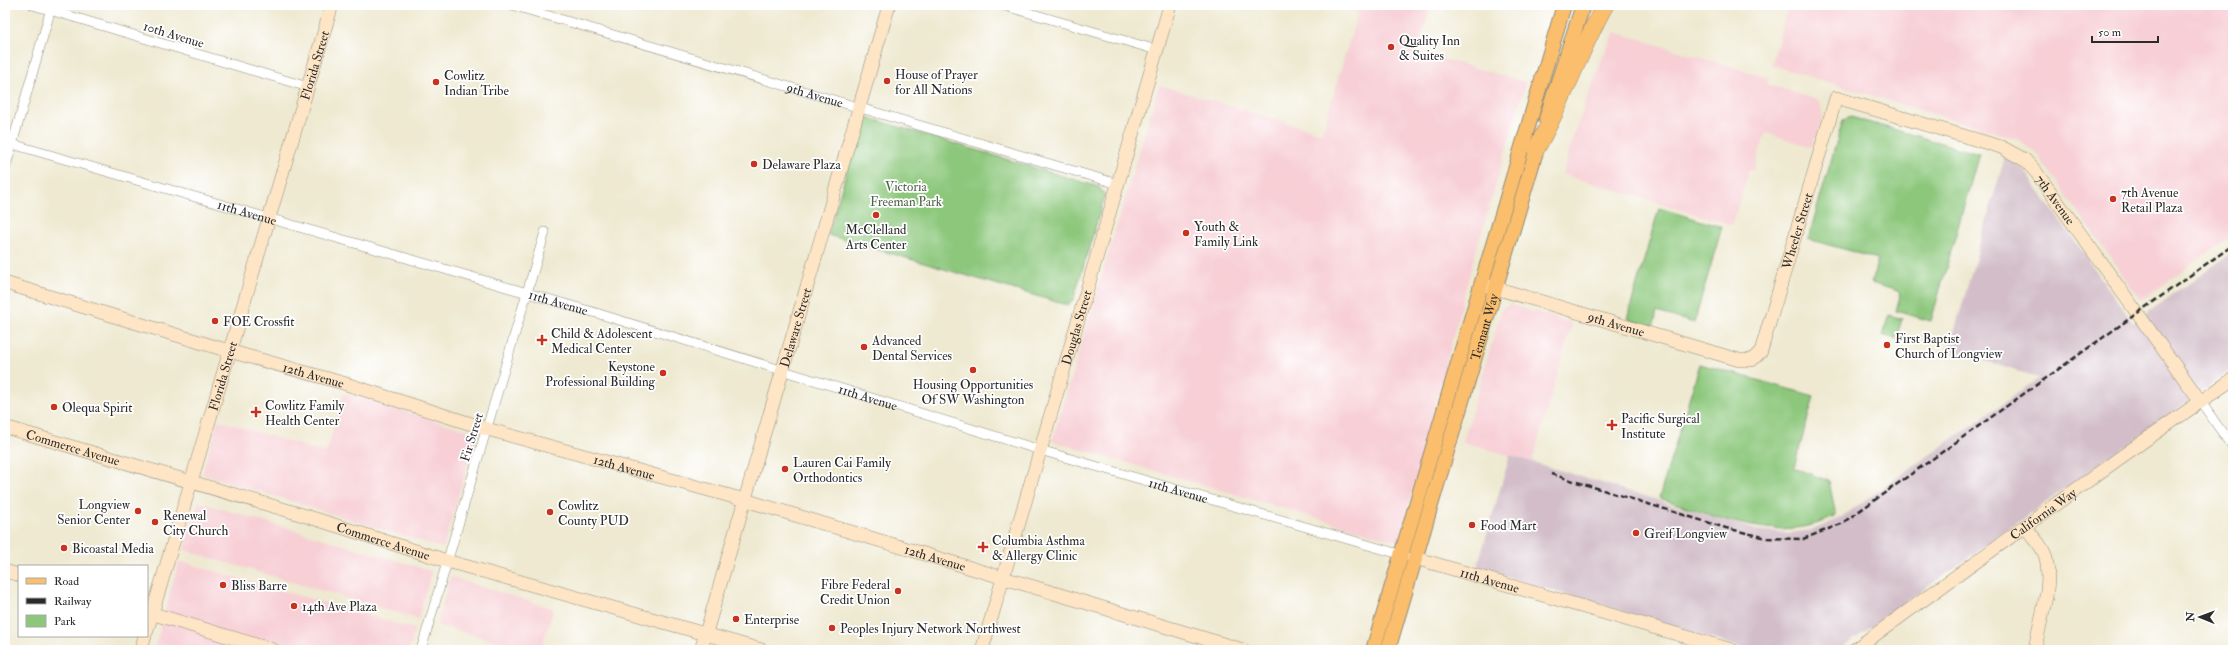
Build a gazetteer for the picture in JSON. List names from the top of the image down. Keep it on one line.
{"streets":{"main road":["Tennant Way"],"street":["10th Avenue","Florida Street","9th Avenue","7th Avenue","11th Avenue","Wheeler Street","Delaware Street","Douglas Street","12th Avenue","Fir Street","Commerce Avenue","California Way"]},"crossings":[["10th Avenue","Florida Street"],["Florida Street","11th Avenue"],["Florida Street","12th Avenue"],["Florida Street","Commerce Avenue"],["9th Avenue","Wheeler Street"],["9th Avenue","Delaware Street"],["9th Avenue","Douglas Street"],["9th Avenue","Tennant Way"],["7th Avenue","Wheeler Street"],["7th Avenue","California Way"],["11th Avenue","Delaware Street"],["11th Avenue","Douglas Street"],["11th Avenue","Tennant Way"],["11th Avenue","Fir Street"],["Delaware Street","12th Avenue"],["Delaware Street","Commerce Avenue"],["Douglas Street","12th Avenue"],["12th Avenue","Fir Street"],["Fir Street","Commerce Avenue"]],"parks":["Victoria Freeman Park"],"places":{"other":["Quality Inn & Suites","House of Prayer for All Nations","Cowlitz Indian Tribe","Delaware Plaza","7th Avenue Retail Plaza","McClelland Arts Center","Youth & Family Link","FOE Crossfit","First Baptist Church of Longview","Advanced Dental Services","Housing Opportunities Of SW Washington","Keystone Professional Building","Olequa Spirit","Lauren Cai Family Orthodontics","Longview Senior Center","Cowlitz County PUD","Renewal City Church","Food Mart","Greif Longview","Bicoastal Media","Bliss Barre","Fibre Federal Credit Union","14th Ave Plaza","Enterprise","Peoples Injury Network Northwest"],"health":["Child & Adolescent Medical Center","Cowlitz Family Health Center","Pacific Surgical Institute","Columbia Asthma & Allergy Clinic"]},"legend":["Road","Railway","Park"],"scale_bar":"50 m","north":"left"}
